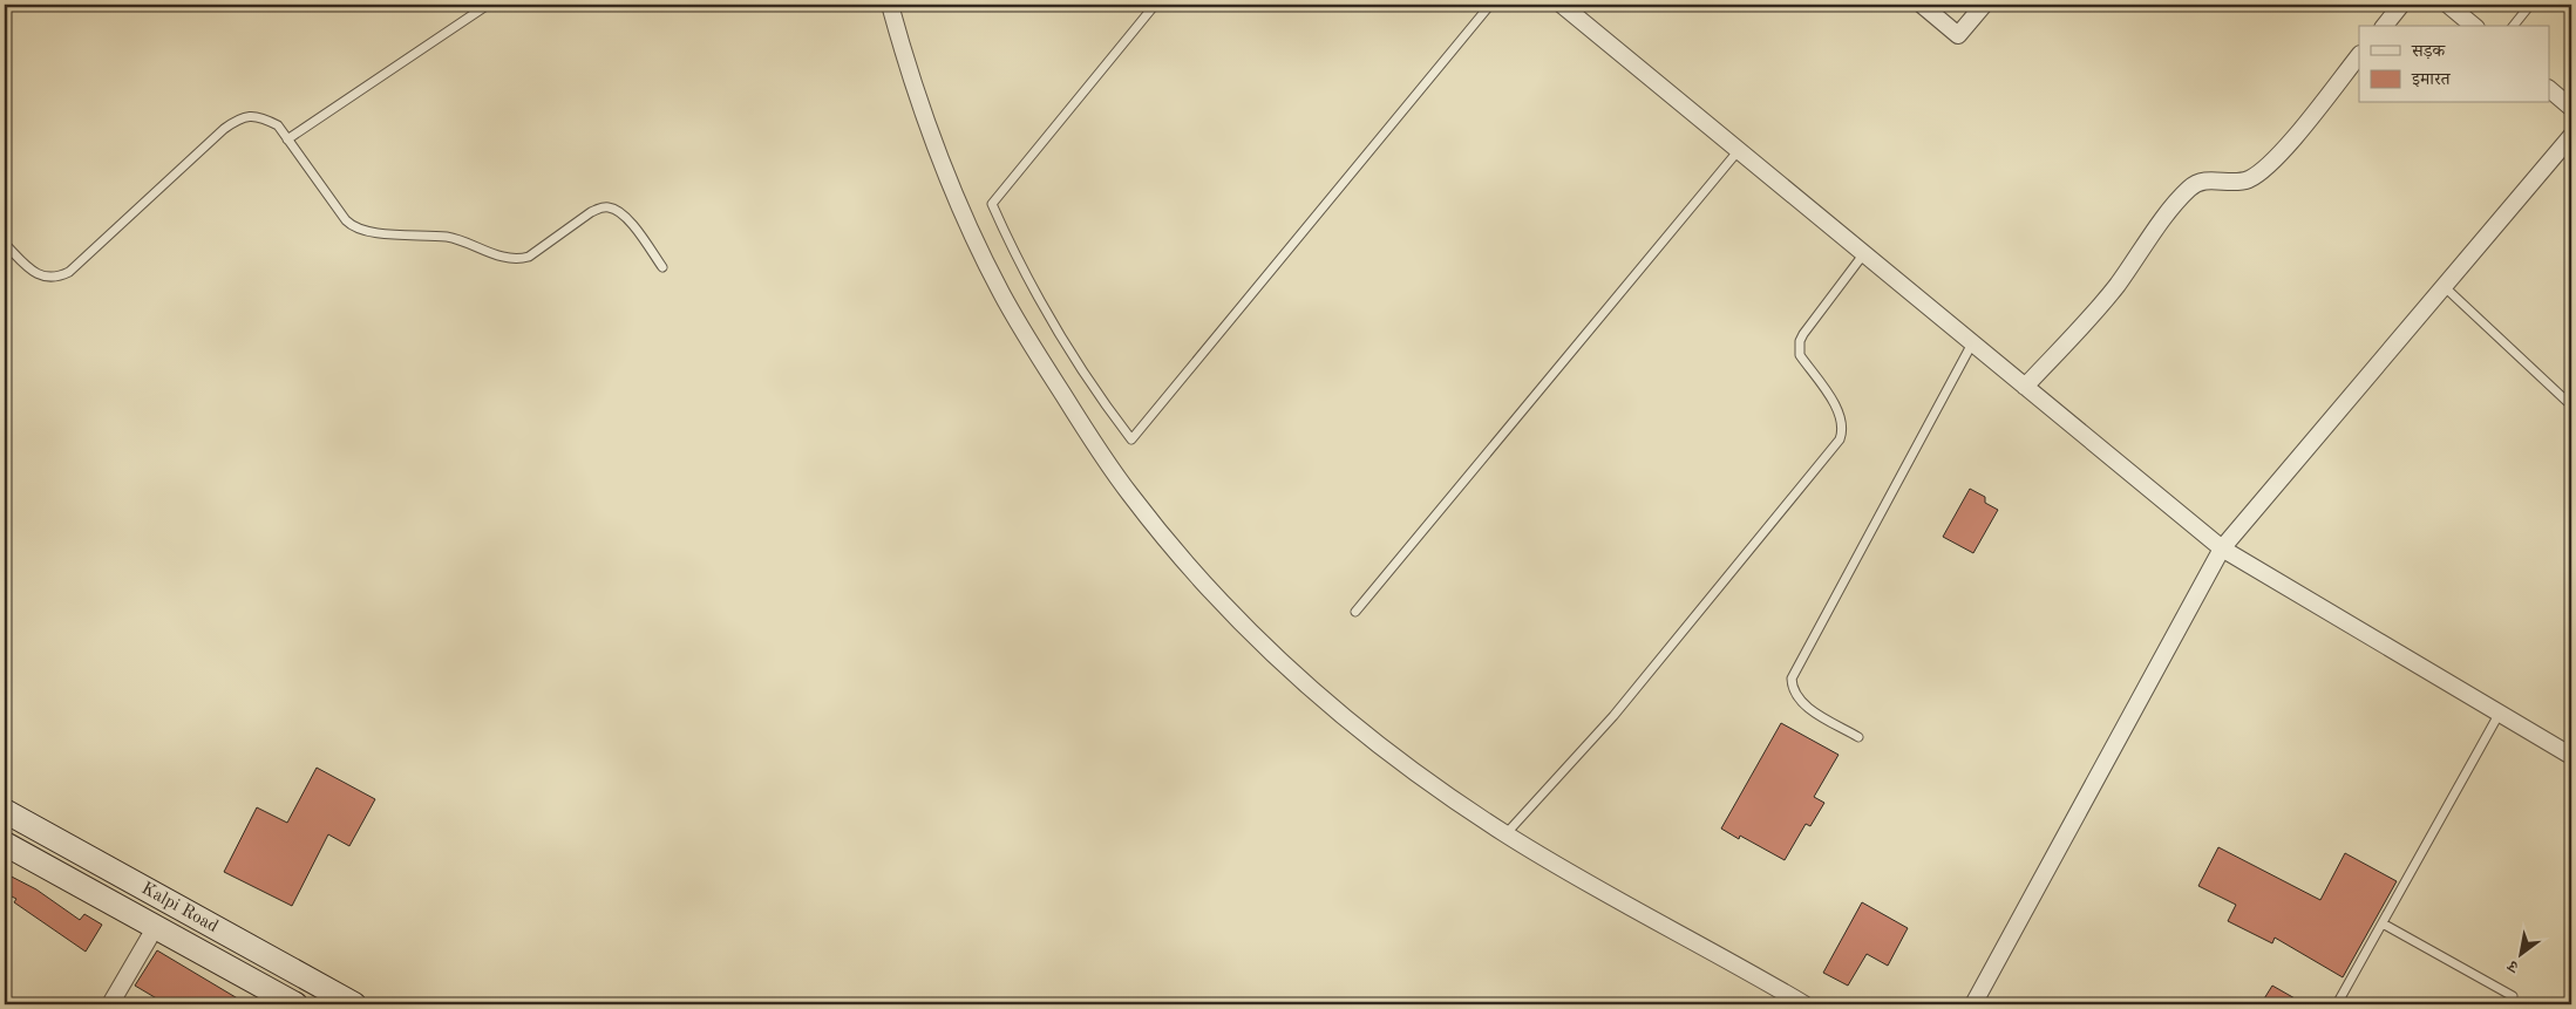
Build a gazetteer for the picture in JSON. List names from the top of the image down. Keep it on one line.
{"streets":{"main road":["Kalpi Road"]},"legend":["सड़क","इमारत"],"north":"bottom left"}
